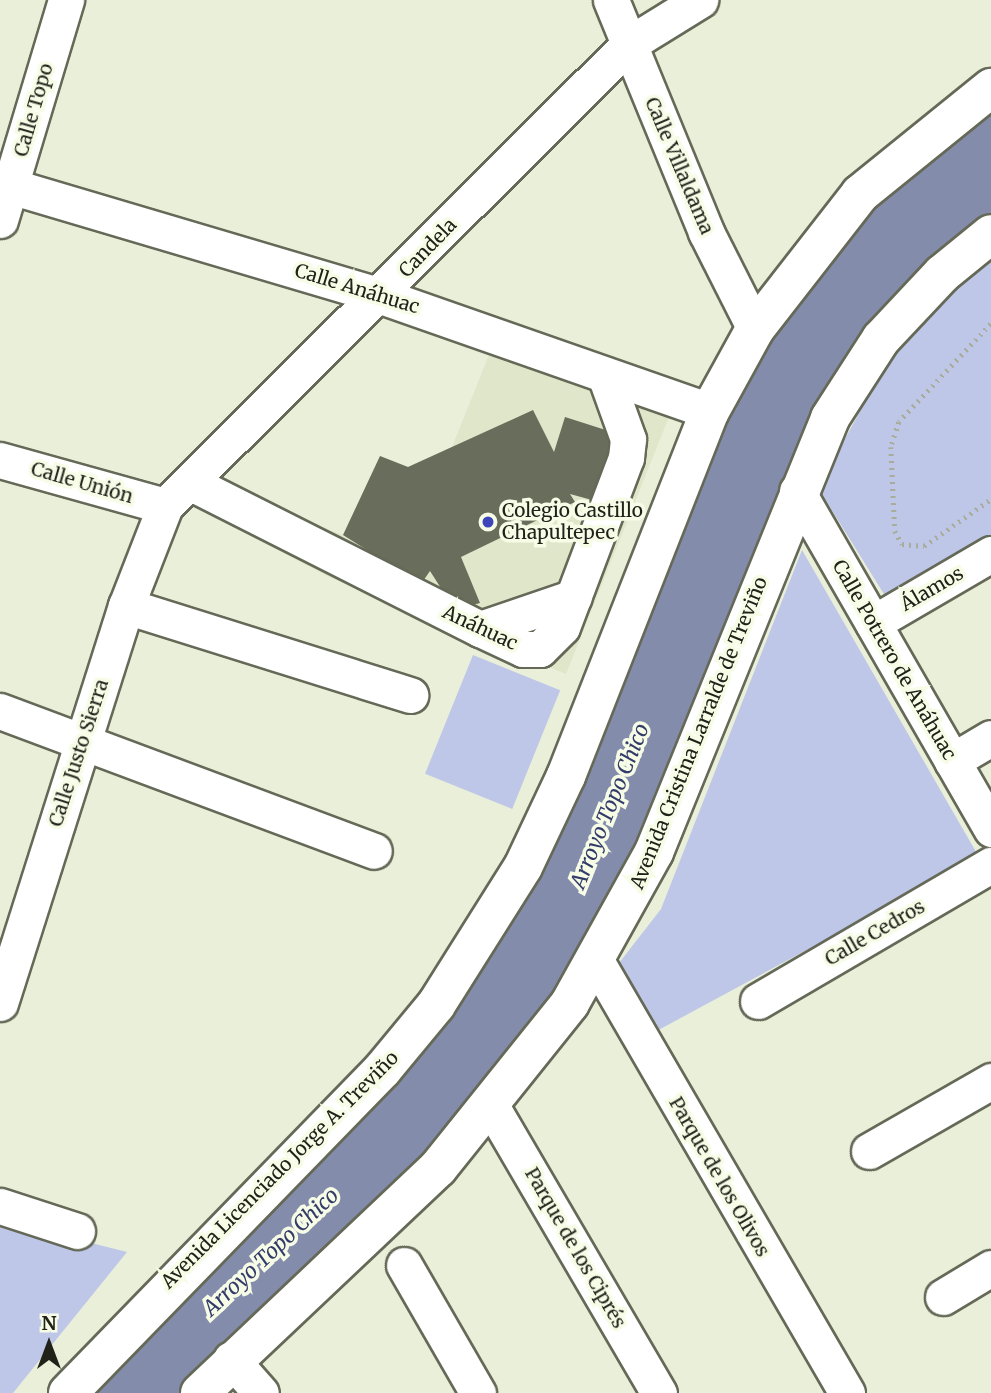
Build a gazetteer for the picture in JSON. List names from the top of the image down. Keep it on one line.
{"streets":{"main road":["Avenida Cristina Larralde de Treviño","Avenida Licenciado Jorge A. Treviño"],"street":["Calle Topo","Calle Villaldama","Candela","Calle Anáhuac","Calle Unión","Álamos","Anáhuac","Calle Potrero de Anáhuac","Calle Justo Sierra","Calle Cedros","Parque de los Olivos","Parque de los Ciprés"]},"crossings":[["Calle Topo","Calle Anáhuac"],["Calle Villaldama","Candela"],["Calle Villaldama","Avenida Licenciado Jorge A. Treviño"],["Candela","Calle Anáhuac"],["Candela","Calle Unión"],["Candela","Anáhuac"],["Candela","Calle Justo Sierra"],["Calle Anáhuac","Anáhuac"],["Calle Anáhuac","Avenida Licenciado Jorge A. Treviño"],["Calle Unión","Calle Justo Sierra"],["Álamos","Calle Potrero de Anáhuac"],["Calle Potrero de Anáhuac","Avenida Cristina Larralde de Treviño"],["Avenida Cristina Larralde de Treviño","Parque de los Olivos"],["Avenida Cristina Larralde de Treviño","Parque de los Ciprés"]],"water":["Arroyo Topo Chico"],"places":["Colegio Castillo Chapultepec"],"north":"top"}
